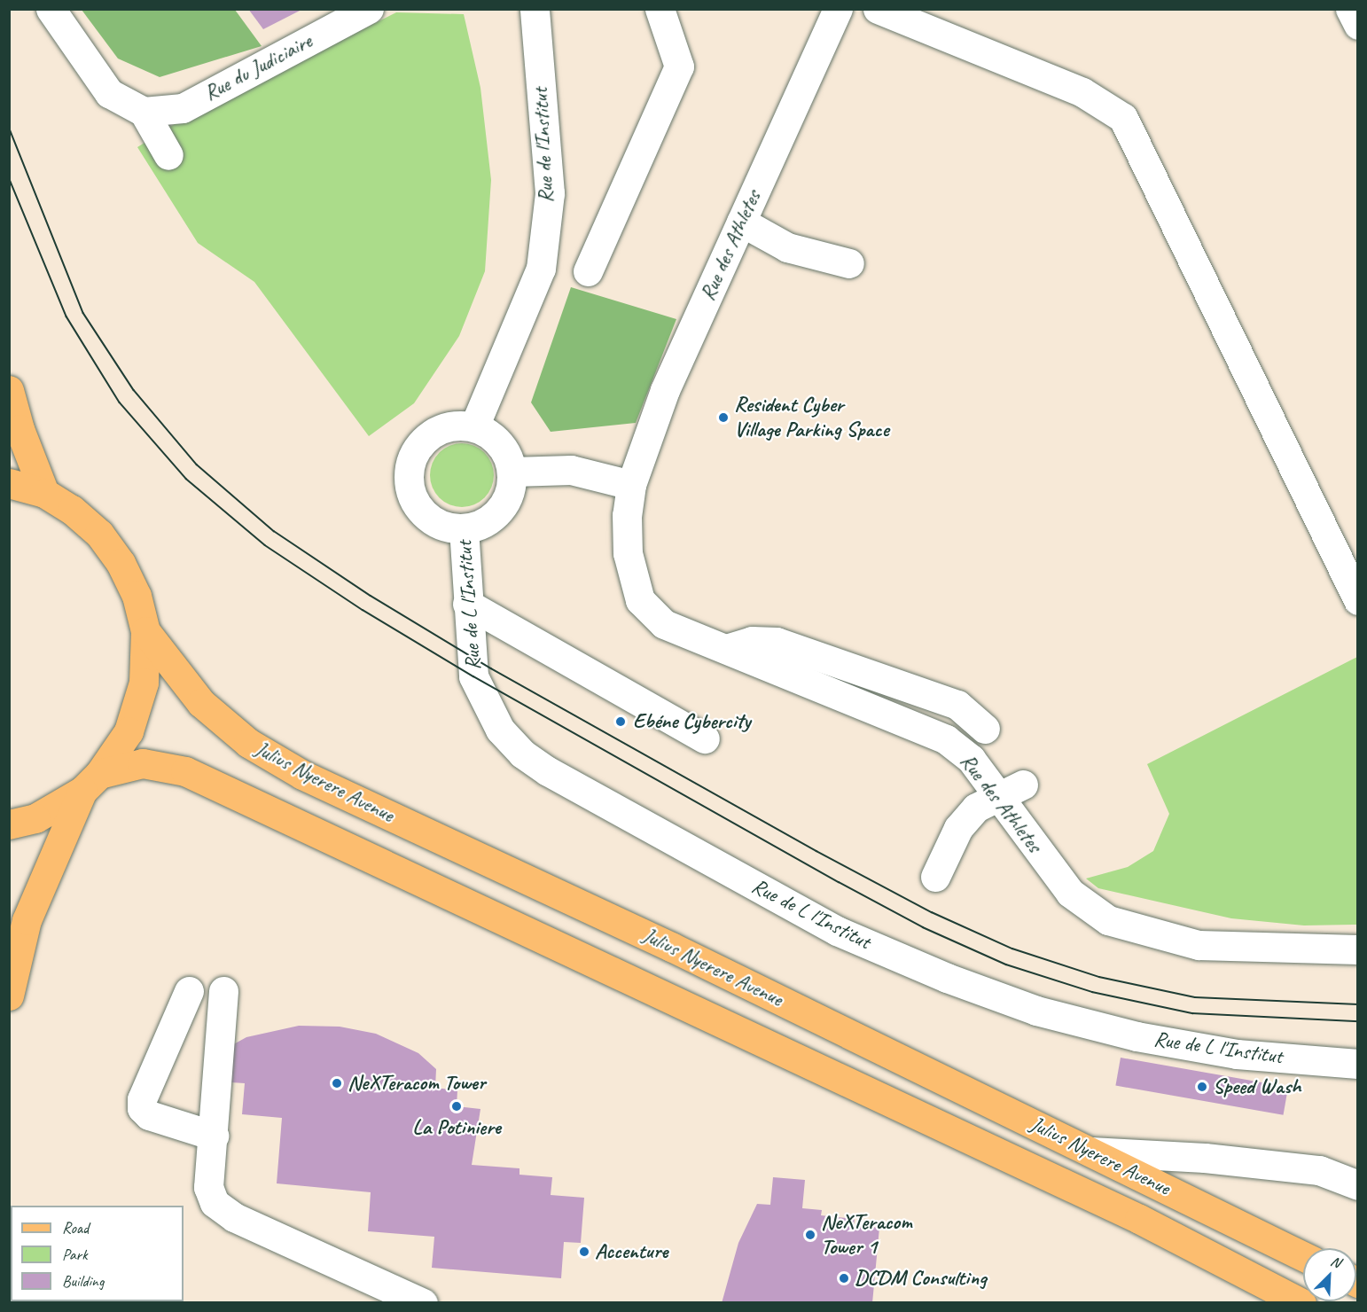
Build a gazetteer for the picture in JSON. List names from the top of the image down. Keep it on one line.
{"streets":{"main road":["Julius Nyerere Avenue"],"street":["Rue du Judiciaire","Rue de l'Institut","Rue des Athletes","Rue de L l'Institut"]},"crossings":[["Rue de l'Institut","Rue de L l'Institut"]],"places":["Resident Cyber Village Parking Space","Ebéne Cybercity","NeXTeracom Tower","Speed Wash","La Potiniere","NeXTeracom Tower 1","Accenture","DCDM Consulting"],"legend":["Road","Park","Building"],"north":"top right"}
